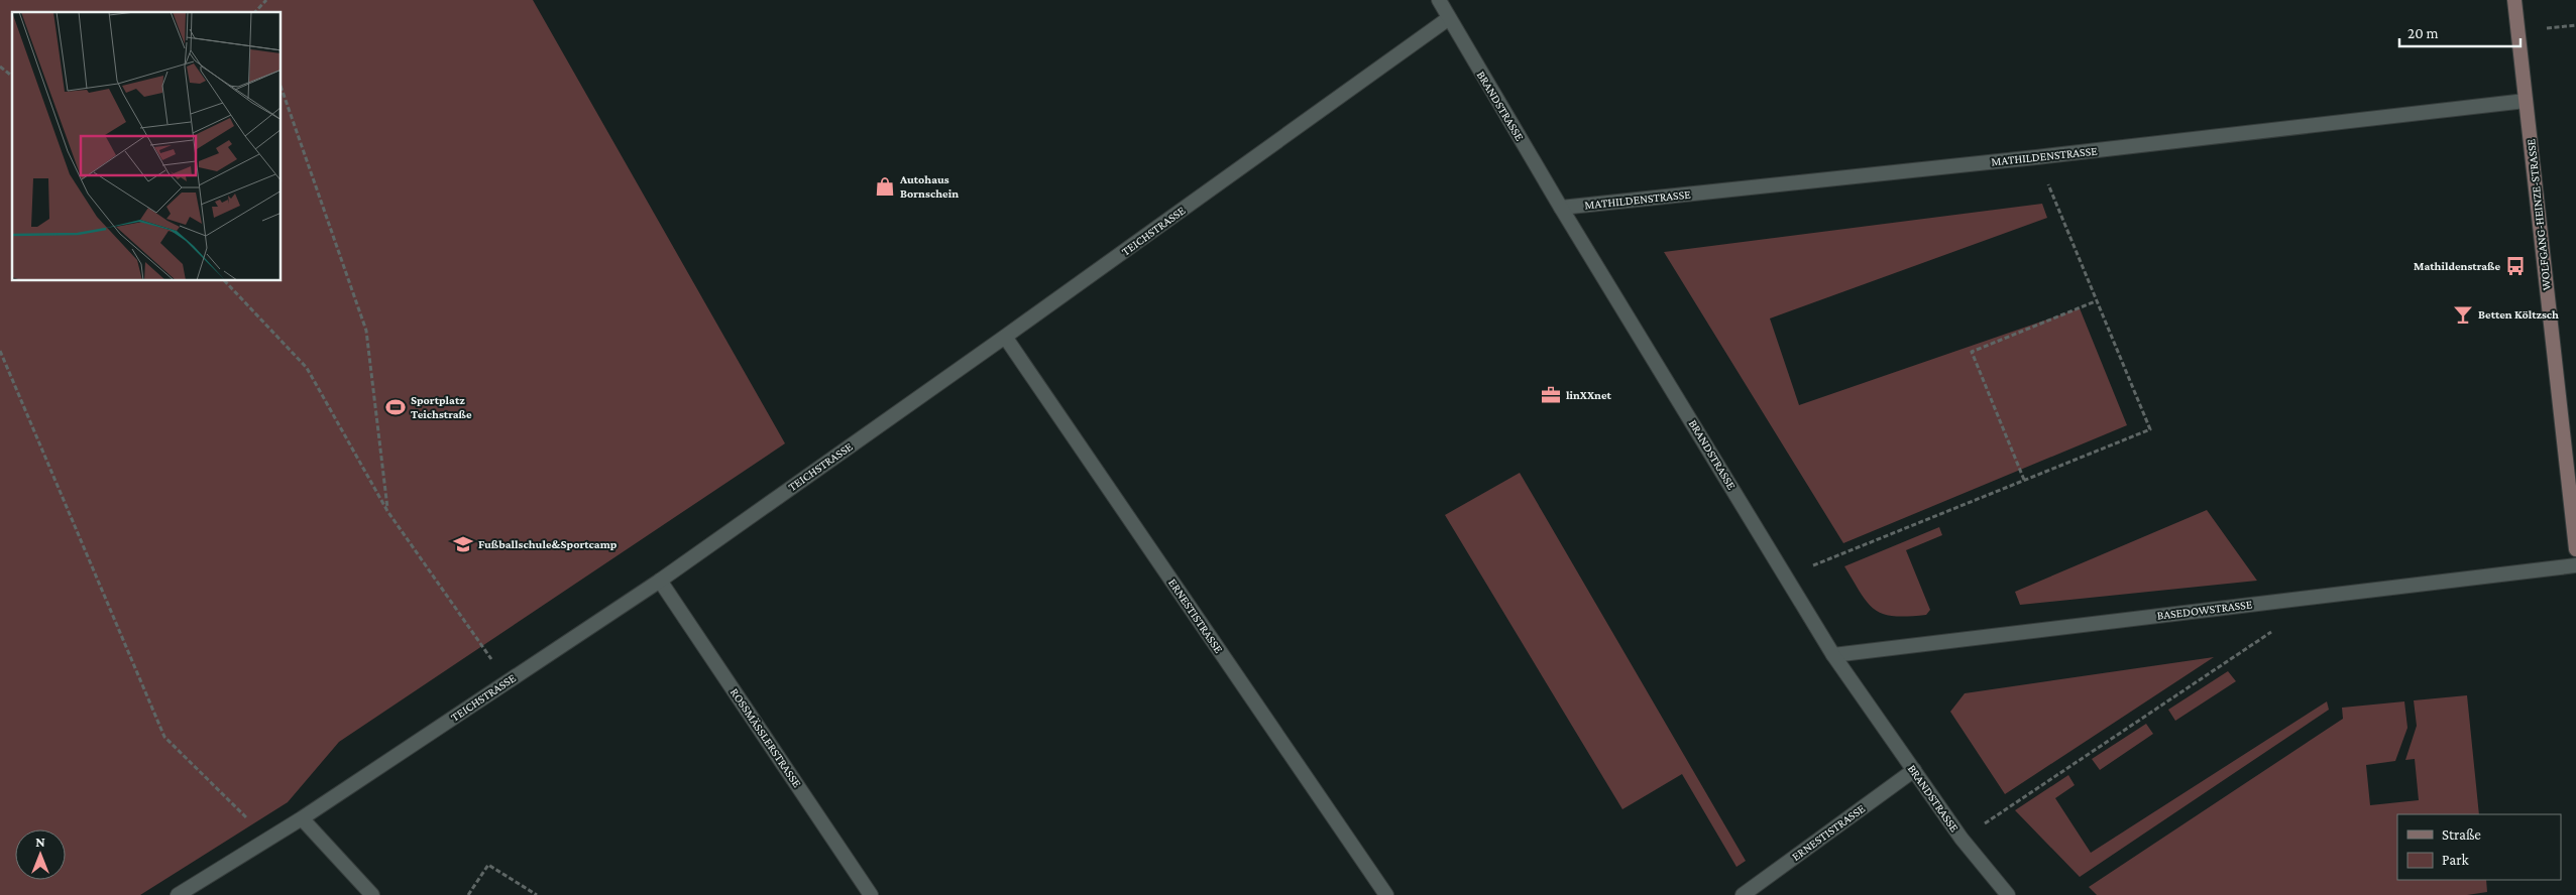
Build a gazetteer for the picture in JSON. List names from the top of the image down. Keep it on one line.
{"streets":{"main road":["WOLFGANG-HEINZE-STRASSE"],"street":["BRANDSTRASSE","MATHILDENSTRASSE","TEICHSTRASSE","BASEDOWSTRASSE","ERNESTISTRASSE","ROSSMÄSSLERSTRASSE"]},"crossings":[["BRANDSTRASSE","MATHILDENSTRASSE"],["BRANDSTRASSE","TEICHSTRASSE"],["BRANDSTRASSE","BASEDOWSTRASSE"],["BRANDSTRASSE","ERNESTISTRASSE"],["MATHILDENSTRASSE","WOLFGANG-HEINZE-STRASSE"],["TEICHSTRASSE","ERNESTISTRASSE"],["TEICHSTRASSE","ROSSMÄSSLERSTRASSE"]],"places":{"shop":["Autohaus Bornschein"],"bus stop":["Mathildenstraße"],"bar":["Betten Költzsch"],"office":["linXXnet"],"sports":["Sportplatz Teichstraße"],"school or university":["Fußballschule&Sportcamp"]},"legend":["Straße","Park"],"scale_bar":"20 m","north":"top"}
